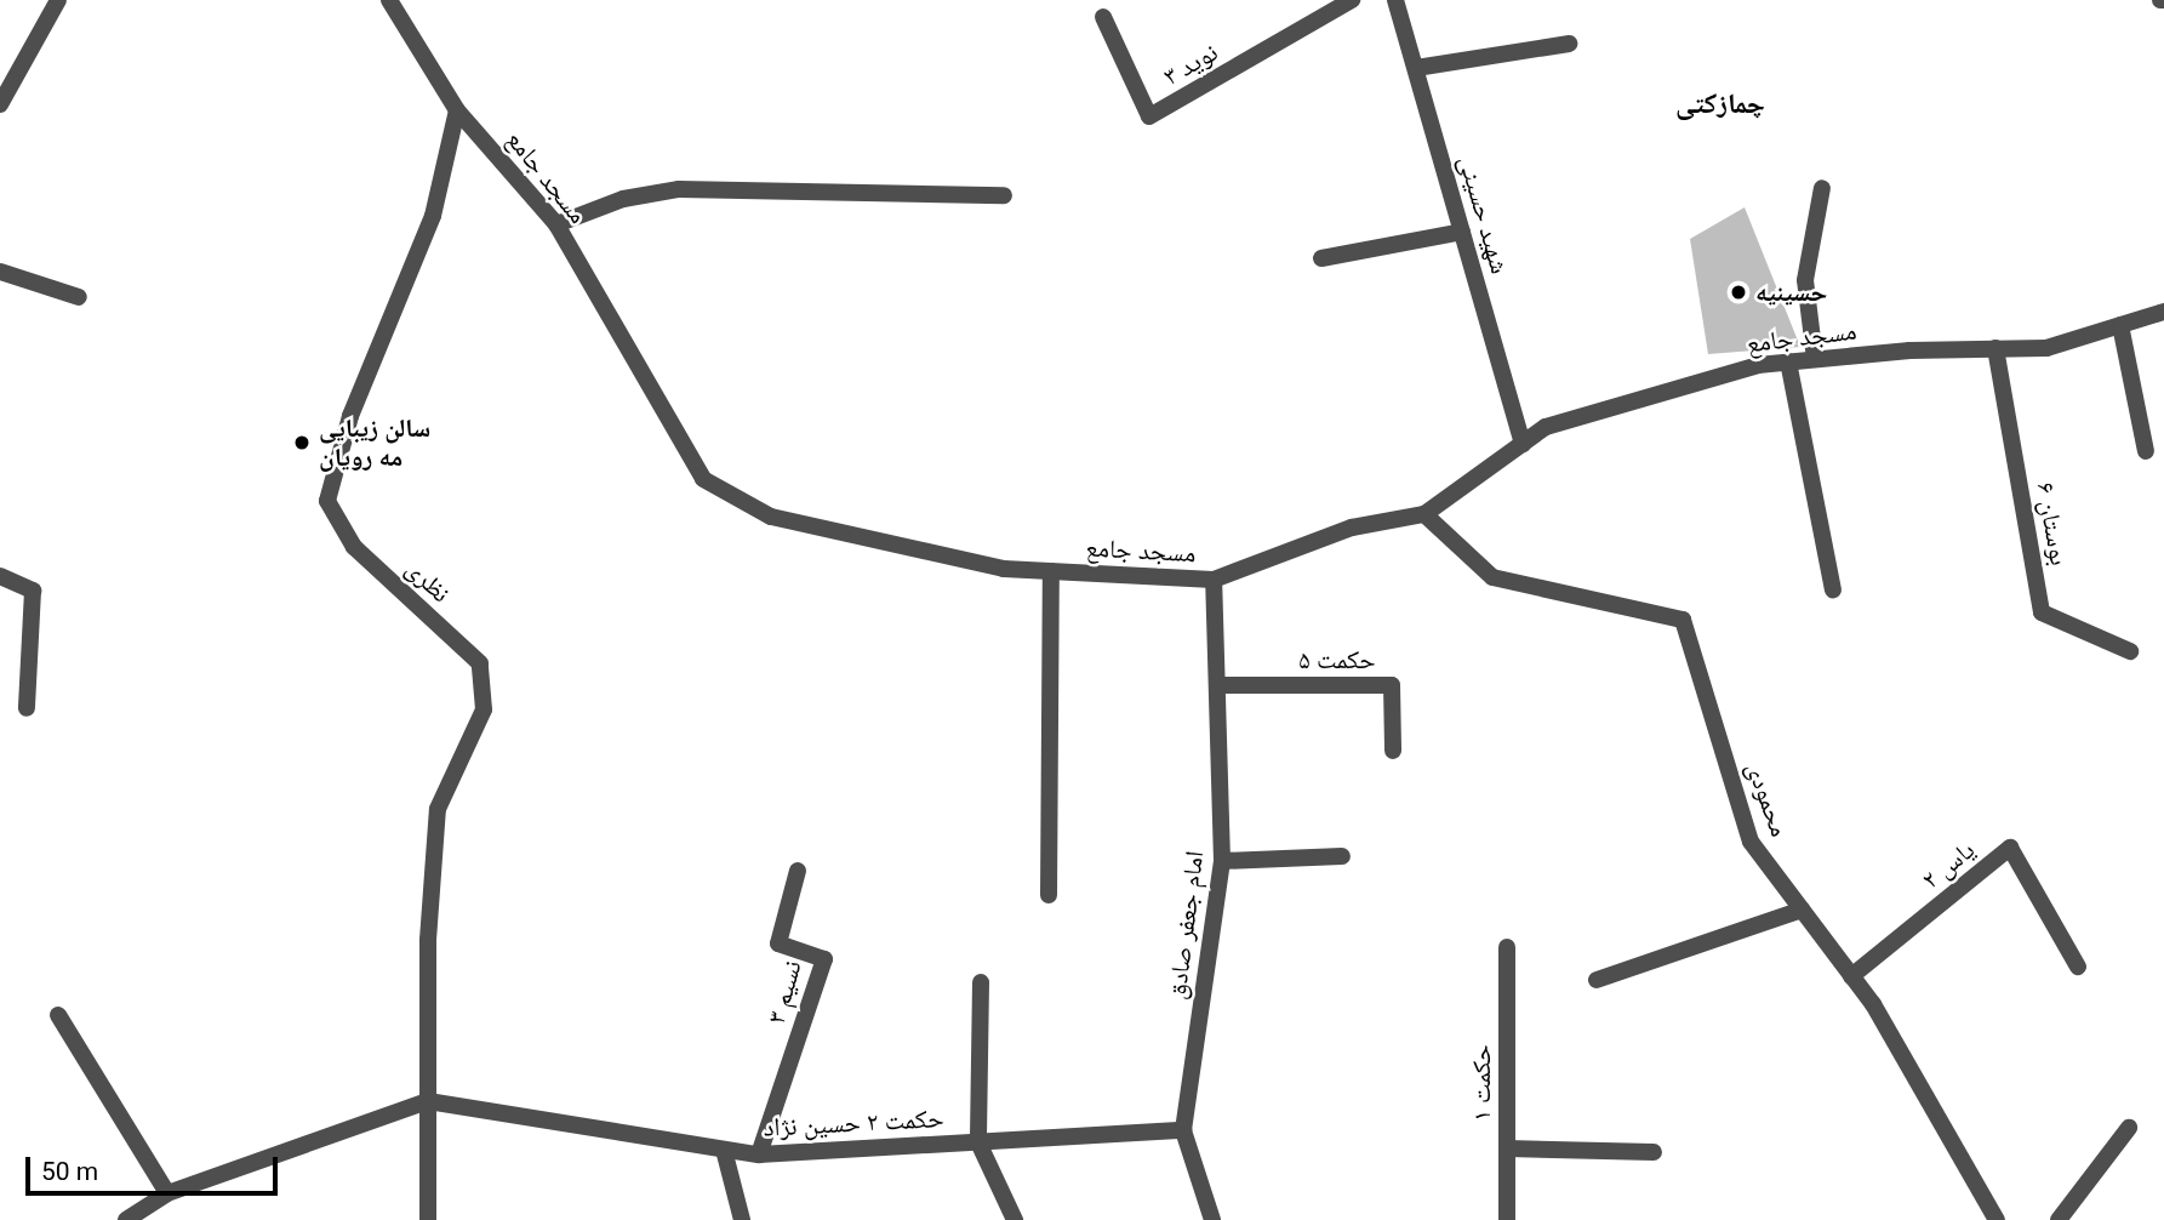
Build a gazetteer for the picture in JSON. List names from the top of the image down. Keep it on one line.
{"streets":{"street":["نوید ۳","مسجد جامع","شهید حسینی","بوستان ۶","نظری","حکمت ۵","محمودی","یاس ۲","امام جعفر صادق","نسیم ۳","حکمت ۱","حکمت ۲ حسین نژاد"]},"crossings":[["مسجد جامع","شهید حسینی"],["مسجد جامع","بوستان ۶"],["مسجد جامع","نظری"],["مسجد جامع","محمودی"],["مسجد جامع","امام جعفر صادق"],["نظری","حکمت ۲ حسین نژاد"],["حکمت ۵","امام جعفر صادق"],["محمودی","یاس ۲"],["امام جعفر صادق","حکمت ۲ حسین نژاد"],["نسیم ۳","حکمت ۲ حسین نژاد"]],"districts":["چمازکتی"],"places":["حسینیه","سالن زیبایی مه رویان"],"scale_bar":"50 m"}
